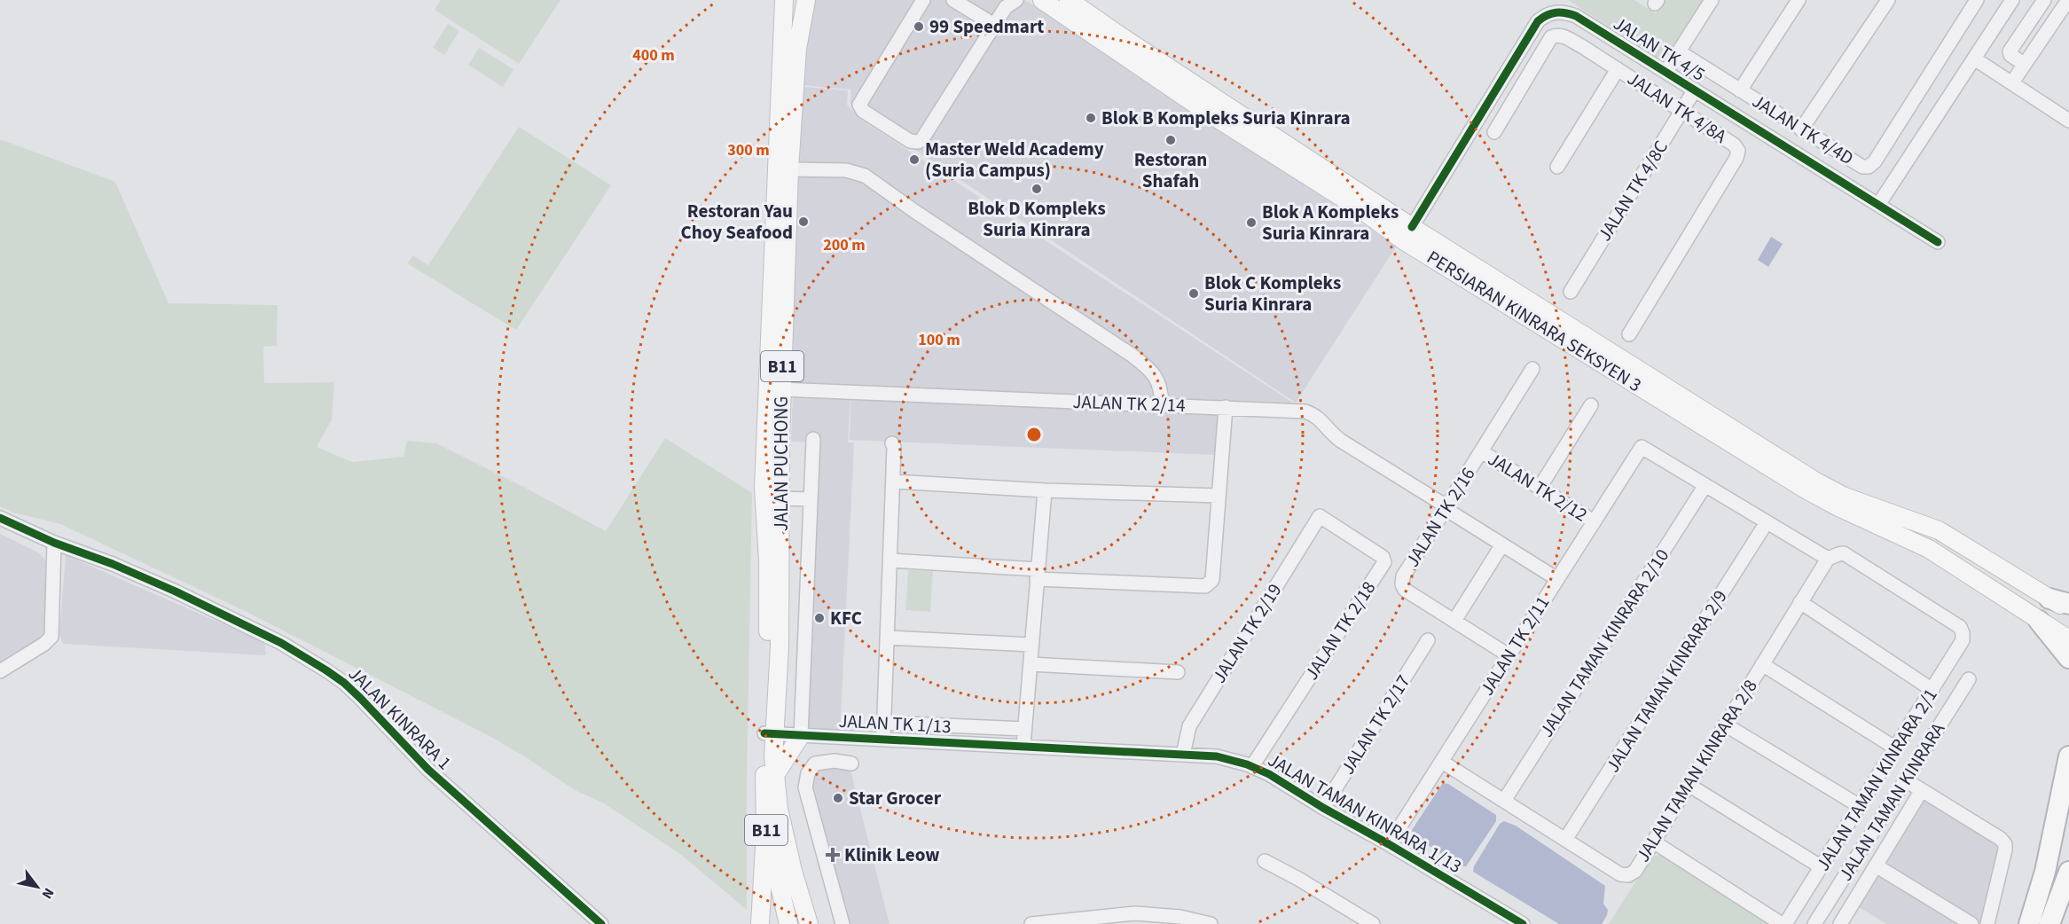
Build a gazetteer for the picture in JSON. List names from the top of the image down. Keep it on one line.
{"streets":{"main road":["PERSIARAN KINRARA SEKSYEN 3","B11","JALAN PUCHONG"],"street":["JALAN TK 4/5","JALAN TK 4/8A","JALAN TK 4/4D","JALAN TK 4/8C","JALAN TK 2/14","JALAN TK 2/12","JALAN TK 2/16","JALAN TK 2/18","JALAN TK 2/19","JALAN TAMAN KINRARA 2/10","JALAN TK 2/11","JALAN TAMAN KINRARA 2/9","JALAN KINRARA 1","JALAN TK 1/13","JALAN TK 2/17","JALAN TAMAN KINRARA 2/8","JALAN TAMAN KINRARA 2/1","JALAN TAMAN KINRARA","JALAN TAMAN KINRARA 1/13"]},"crossings":[["JALAN TK 4/5","JALAN TK 4/8C"],["JALAN TK 4/5","PERSIARAN KINRARA SEKSYEN 3"],["JALAN TK 4/8A","JALAN TK 4/8C"],["JALAN TK 2/14","JALAN PUCHONG"],["JALAN TK 2/14","JALAN TK 2/16"],["JALAN TK 2/14","JALAN TK 2/11"],["JALAN PUCHONG","JALAN TK 1/13"],["JALAN TK 2/12","JALAN TK 2/16"],["JALAN TK 2/12","JALAN TK 2/11"],["JALAN TK 2/16","JALAN TK 2/11"],["JALAN TK 2/18","JALAN TK 2/19"],["JALAN TK 2/18","JALAN TAMAN KINRARA 1/13"],["JALAN TK 2/19","JALAN TAMAN KINRARA 1/13"],["JALAN TAMAN KINRARA 2/10","JALAN TK 2/11"],["JALAN TAMAN KINRARA 2/10","JALAN TAMAN KINRARA 2/8"],["JALAN TK 2/11","JALAN TAMAN KINRARA 2/8"],["JALAN TK 2/11","JALAN TAMAN KINRARA 1/13"],["JALAN TAMAN KINRARA 2/9","JALAN TAMAN KINRARA 2/8"],["JALAN TK 1/13","JALAN TAMAN KINRARA 1/13"],["JALAN TK 2/17","JALAN TAMAN KINRARA 1/13"],["JALAN TAMAN KINRARA 2/8","JALAN TAMAN KINRARA 2/1"]],"places":{"other":["99 Speedmart","Blok B Kompleks Suria Kinrara","Restoran Shafah","Master Weld Academy (Suria Campus)","Blok D Kompleks Suria Kinrara","Restoran Yau Choy Seafood","Blok A Kompleks Suria Kinrara","Blok C Kompleks Suria Kinrara","KFC","Star Grocer"],"health":["Klinik Leow"]},"north":"bottom right","rings":["400 m","300 m","200 m","100 m"]}
